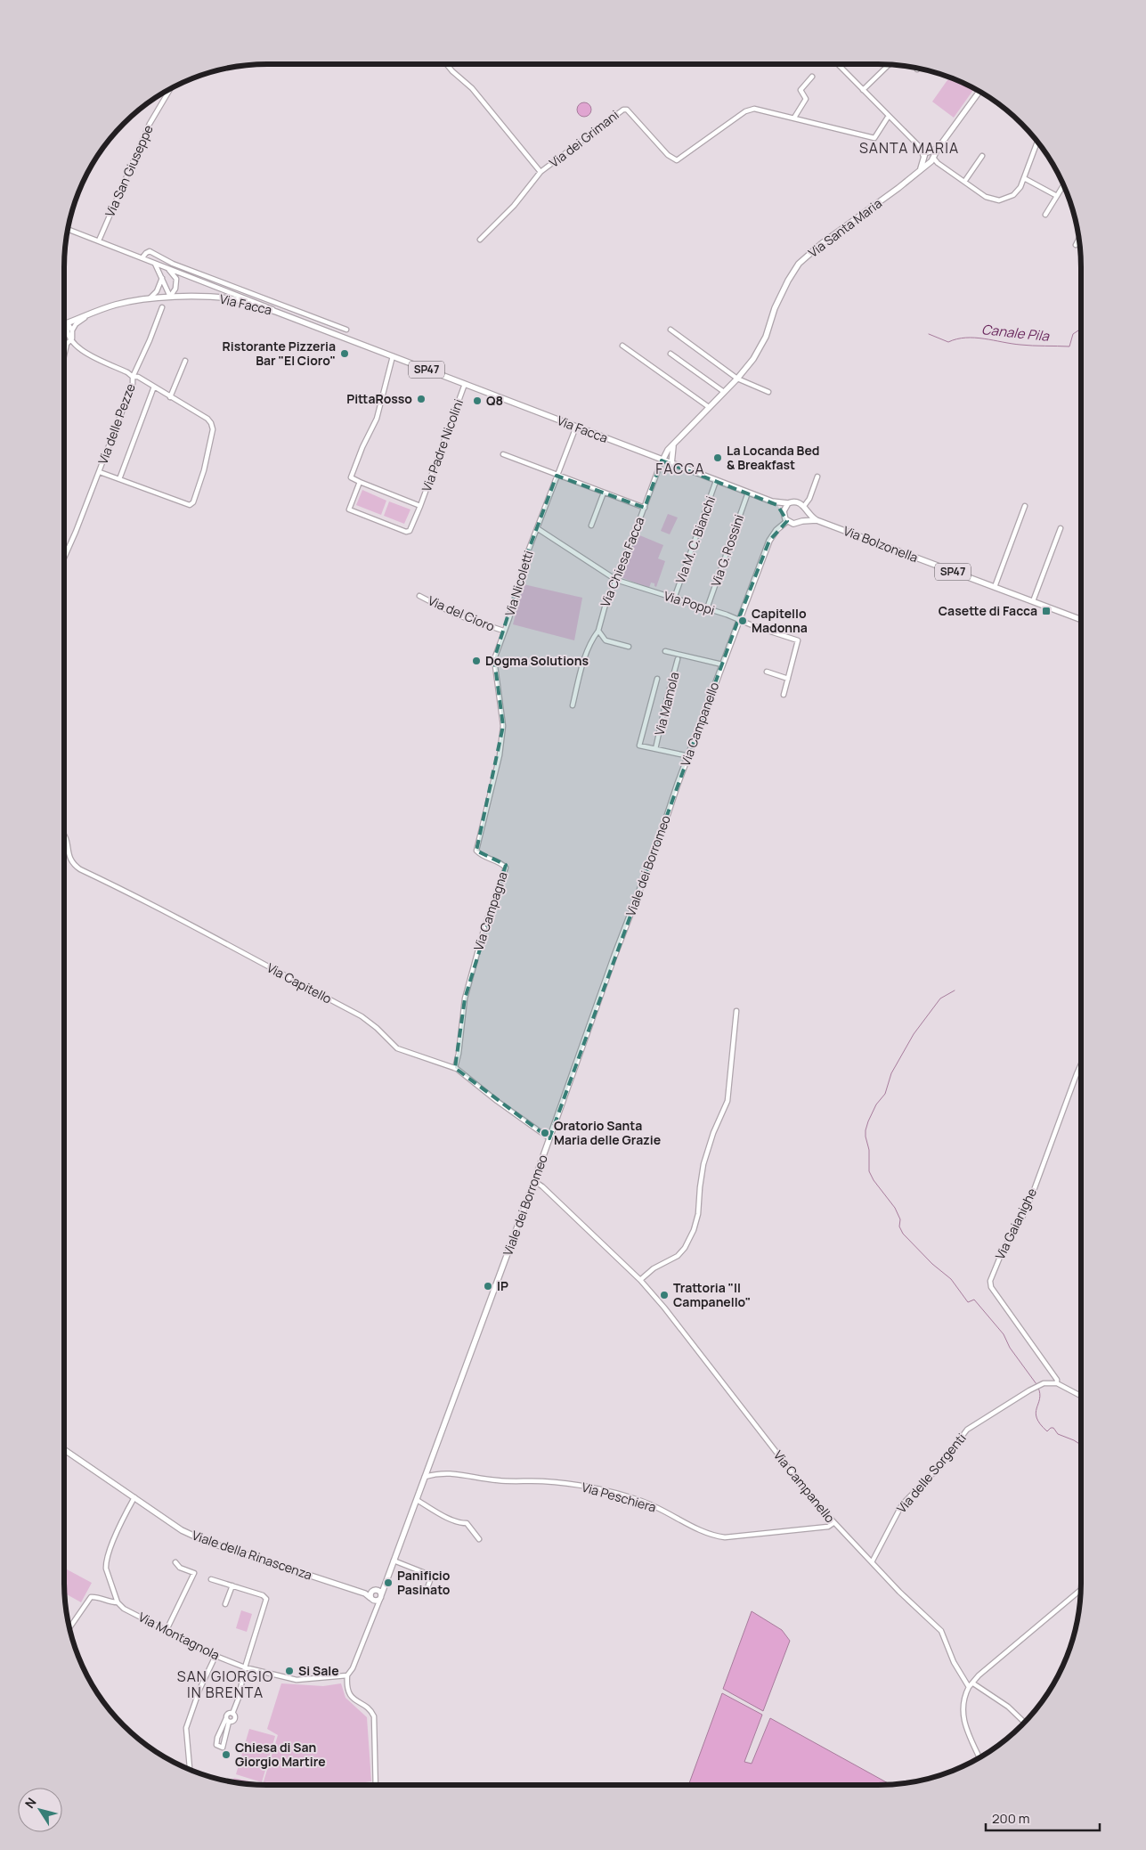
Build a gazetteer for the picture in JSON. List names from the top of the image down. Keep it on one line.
{"streets":{"main road":["Via Santa Maria","Via Facca","SP47","Via Bolzonella","Via Campanello","Viale dei Borromeo","Viale della Rinascenza"],"street":["Via dei Grimani","Via San Giuseppe","Via delle Pezze","Via Padre Nicolini","Via M. C. Bianchi","Via G. Rossini","Via Chiesa Facca","Via Nicoletti","Via Poppi","Via del Cioro","Via Mamola","Via Campagna","Via Capitello","Via Gaianighe","Via delle Sorgenti","Via Peschiera","Via Montagnola"]},"crossings":[["Via Santa Maria","Via Facca"],["Via Santa Maria","Via Chiesa Facca"],["Via Facca","SP47"],["Via Facca","Via Padre Nicolini"],["Via Facca","Via M. C. Bianchi"],["Via Facca","Via Bolzonella"],["Via Facca","Via G. Rossini"],["Via Facca","Via Chiesa Facca"],["Via Facca","Via Nicoletti"],["Via Facca","Via Campanello"],["SP47","Via Bolzonella"],["SP47","Via Campanello"],["Via M. C. Bianchi","Via Poppi"],["Via Bolzonella","Via Campanello"],["Via G. Rossini","Via Poppi"],["Via Chiesa Facca","Via Poppi"],["Via Nicoletti","Via Poppi"],["Via Nicoletti","Via del Cioro"],["Via Nicoletti","Via Campagna"],["Via Poppi","Via Campanello"],["Via Mamola","Via Campanello"],["Via Campanello","Viale dei Borromeo"],["Via Campanello","Via delle Sorgenti"],["Via Campanello","Via Peschiera"],["Viale dei Borromeo","Via Capitello"],["Viale dei Borromeo","Via Peschiera"],["Viale dei Borromeo","Viale della Rinascenza"],["Via Campagna","Via Capitello"],["Via Gaianighe","Via delle Sorgenti"]],"districts":["SANTA MARIA","FACCA","SAN GIORGIO IN BRENTA"],"water":["Canale Pila"],"places":{"other":["Ristorante Pizzeria Bar \"El Cioro\"","PittaRosso","Q8","La Locanda Bed & Breakfast","Capitello Madonna","Dogma Solutions","Oratorio Santa Maria delle Grazie","IP","Trattoria \"Il Campanello\"","Panificio Pasinato","Si Sale","Chiesa di San Giorgio Martire"],"transit":["Casette di Facca"]},"scale_bar":"200 m","north":"top left"}
